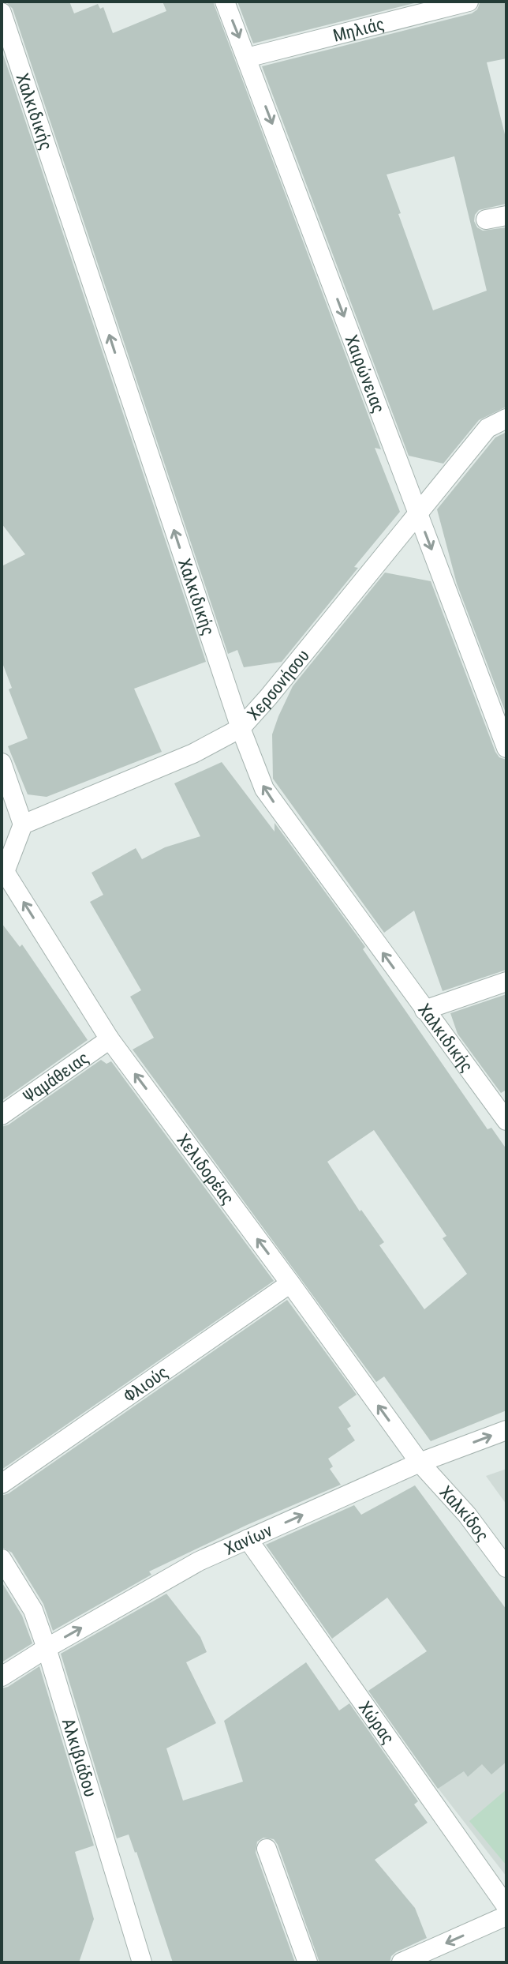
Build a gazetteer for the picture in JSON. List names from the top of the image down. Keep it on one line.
{"streets":{"street":["Μηλιάς","Χαλκιδικής","Χαιρώνειας","Χερσονήσου","Ψαμάθειας","Χελιδορέας","Φλιούς","Χαλκίδος","Χανίων","Χώρας","Αλκιβιάδου"]},"crossings":[["Μηλιάς","Χαιρώνειας"],["Χαλκιδικής","Χερσονήσου"],["Χαιρώνειας","Χερσονήσου"],["Ψαμάθειας","Χελιδορέας"],["Χελιδορέας","Φλιούς"],["Χελιδορέας","Χαλκίδος"],["Χελιδορέας","Χανίων"],["Χαλκίδος","Χανίων"],["Χανίων","Χώρας"],["Χανίων","Αλκιβιάδου"]],"one_way":["Χαλκιδικής","Χαιρώνειας","Χελιδορέας","Χανίων"]}
